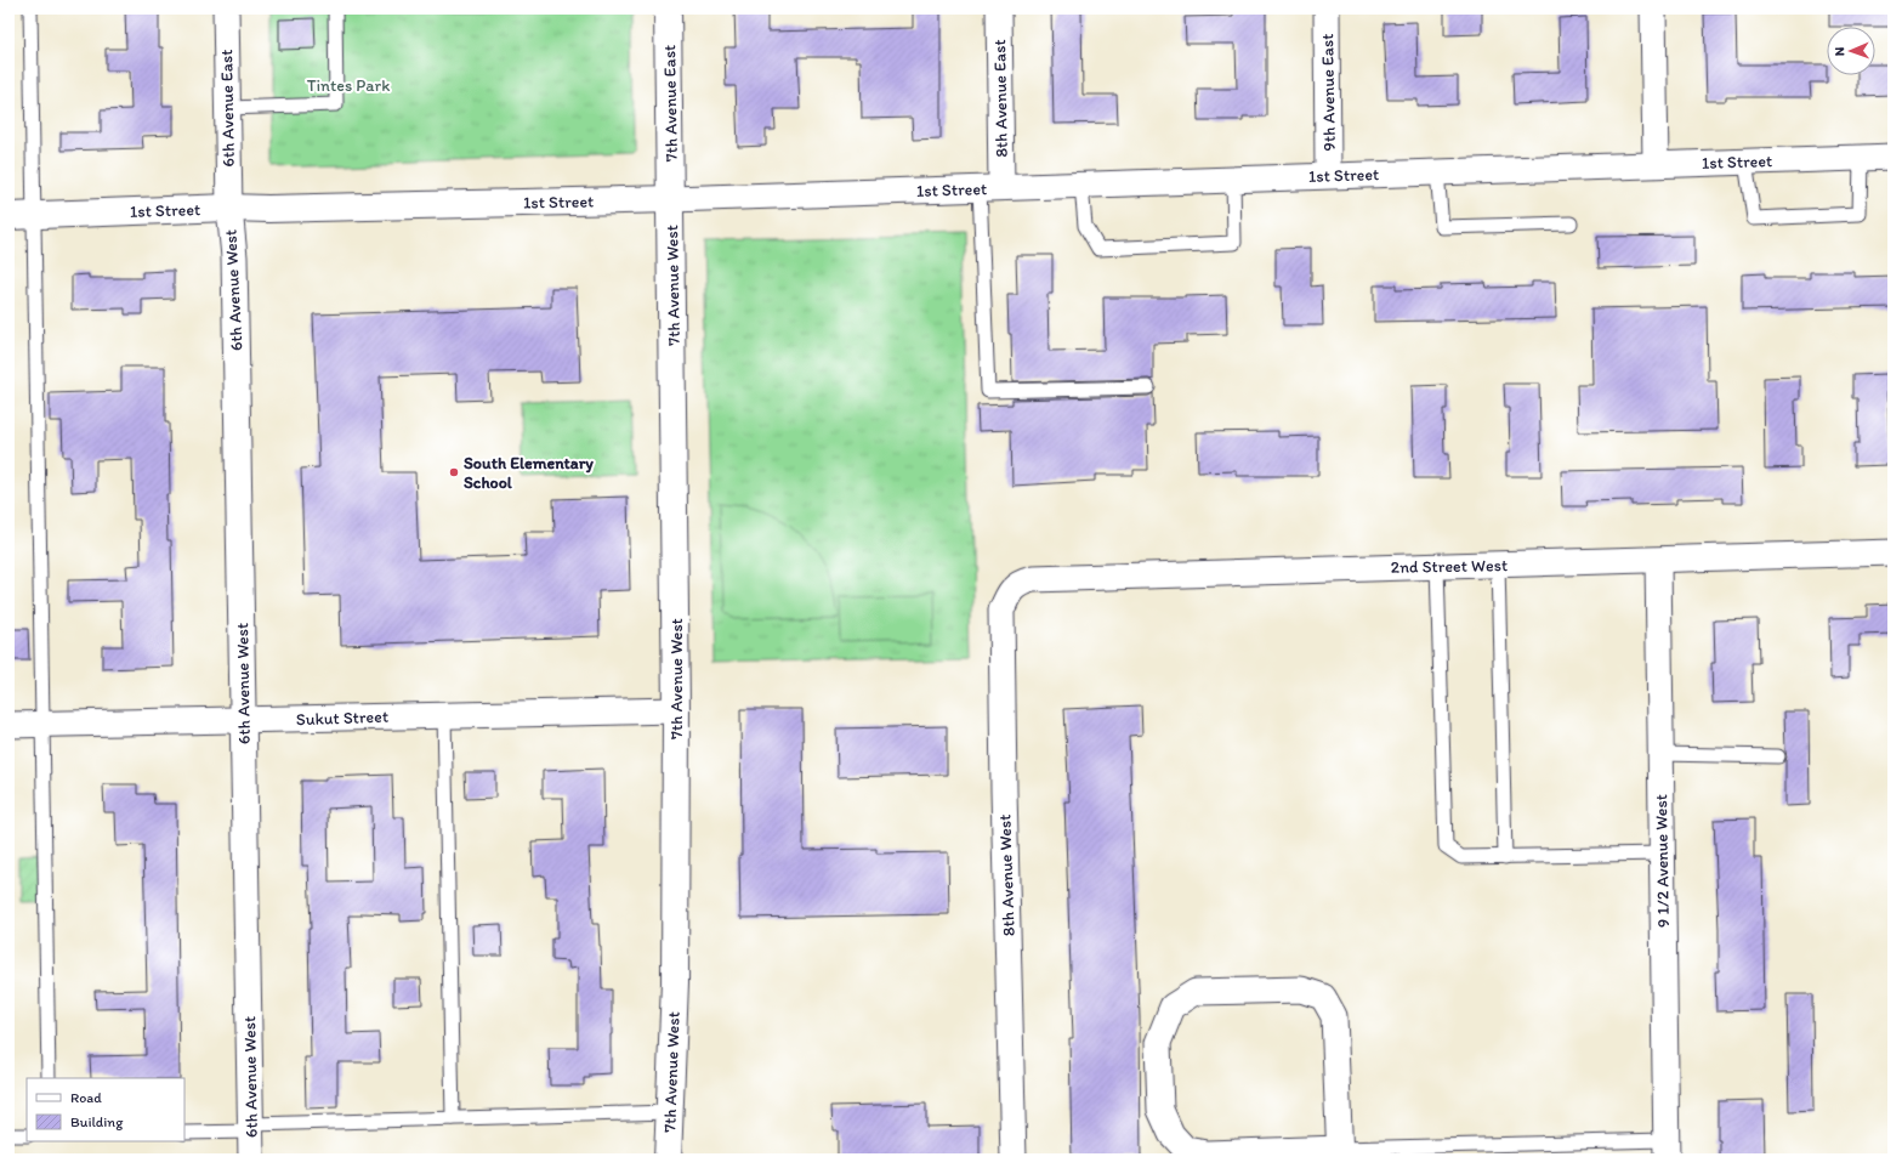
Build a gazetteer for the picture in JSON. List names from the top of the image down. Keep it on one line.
{"streets":{"street":["9th Avenue East","8th Avenue East","7th Avenue East","6th Avenue East","1st Street","7th Avenue West","6th Avenue West","2nd Street West","Sukut Street","9 1/2 Avenue West","8th Avenue West"]},"crossings":[["9th Avenue East","1st Street"],["8th Avenue East","1st Street"],["7th Avenue East","1st Street"],["7th Avenue East","7th Avenue West"],["6th Avenue East","1st Street"],["6th Avenue East","6th Avenue West"],["1st Street","7th Avenue West"],["1st Street","6th Avenue West"],["7th Avenue West","Sukut Street"],["6th Avenue West","Sukut Street"],["2nd Street West","9 1/2 Avenue West"],["2nd Street West","8th Avenue West"]],"parks":["Tintes Park"],"places":["South Elementary School"],"legend":["Road","Building"],"north":"left"}
